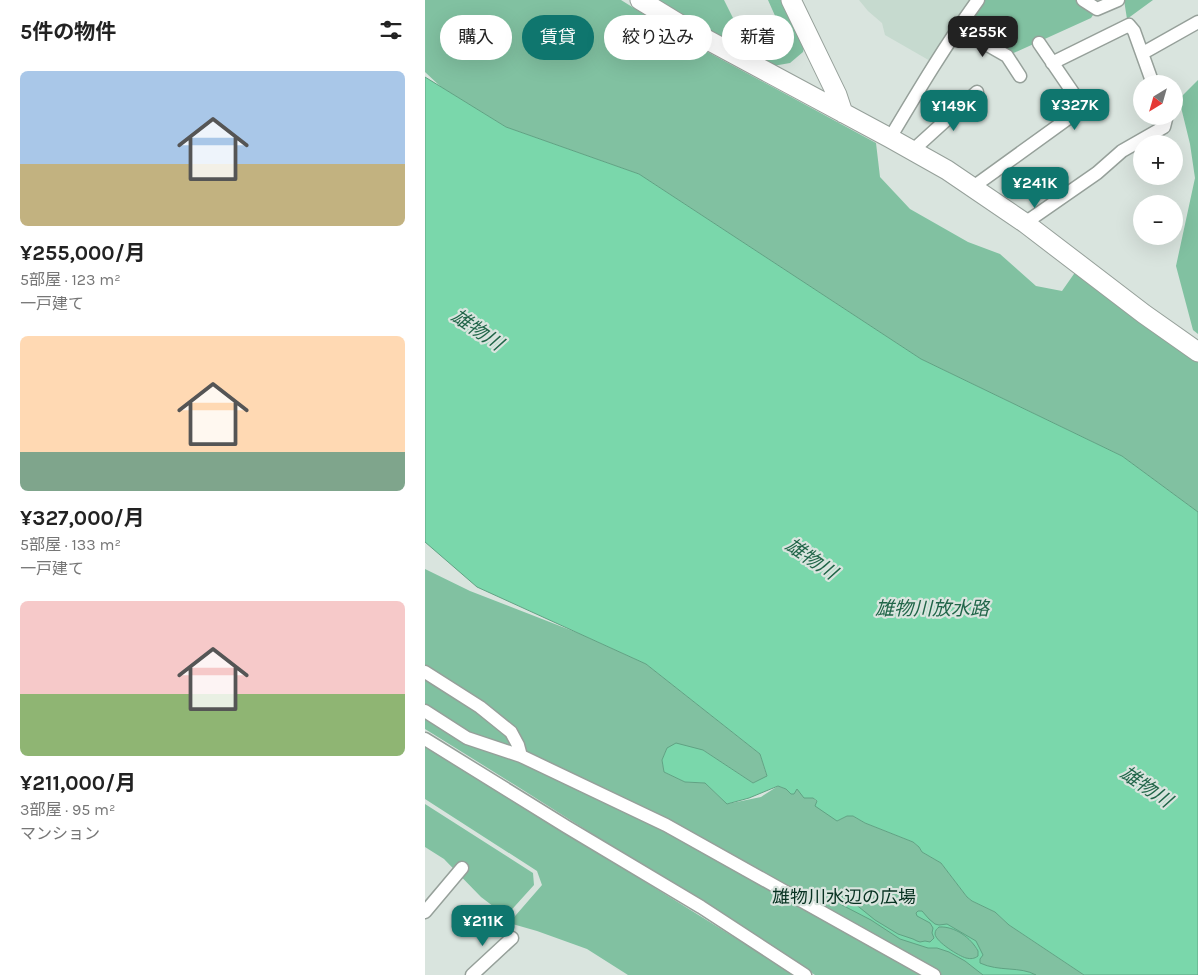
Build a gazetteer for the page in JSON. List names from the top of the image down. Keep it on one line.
{"water":["雄物川","雄物川放水路"],"parks":["雄物川水辺の広場"],"north":"bottom left","page":{"heading":"5件の物件","chip":["購入","賃貸","絞り込み","新着"],"price":["¥255K","¥327K","¥149K","¥241K","¥211K"],"list":[{"name":"¥255,000/月","note":"5部屋 · 123 m² · 一戸建て"},{"name":"¥327,000/月","note":"5部屋 · 133 m² · 一戸建て"},{"name":"¥211,000/月","note":"3部屋 · 95 m² · マンション"}],"map_buttons":["+","−"]}}
